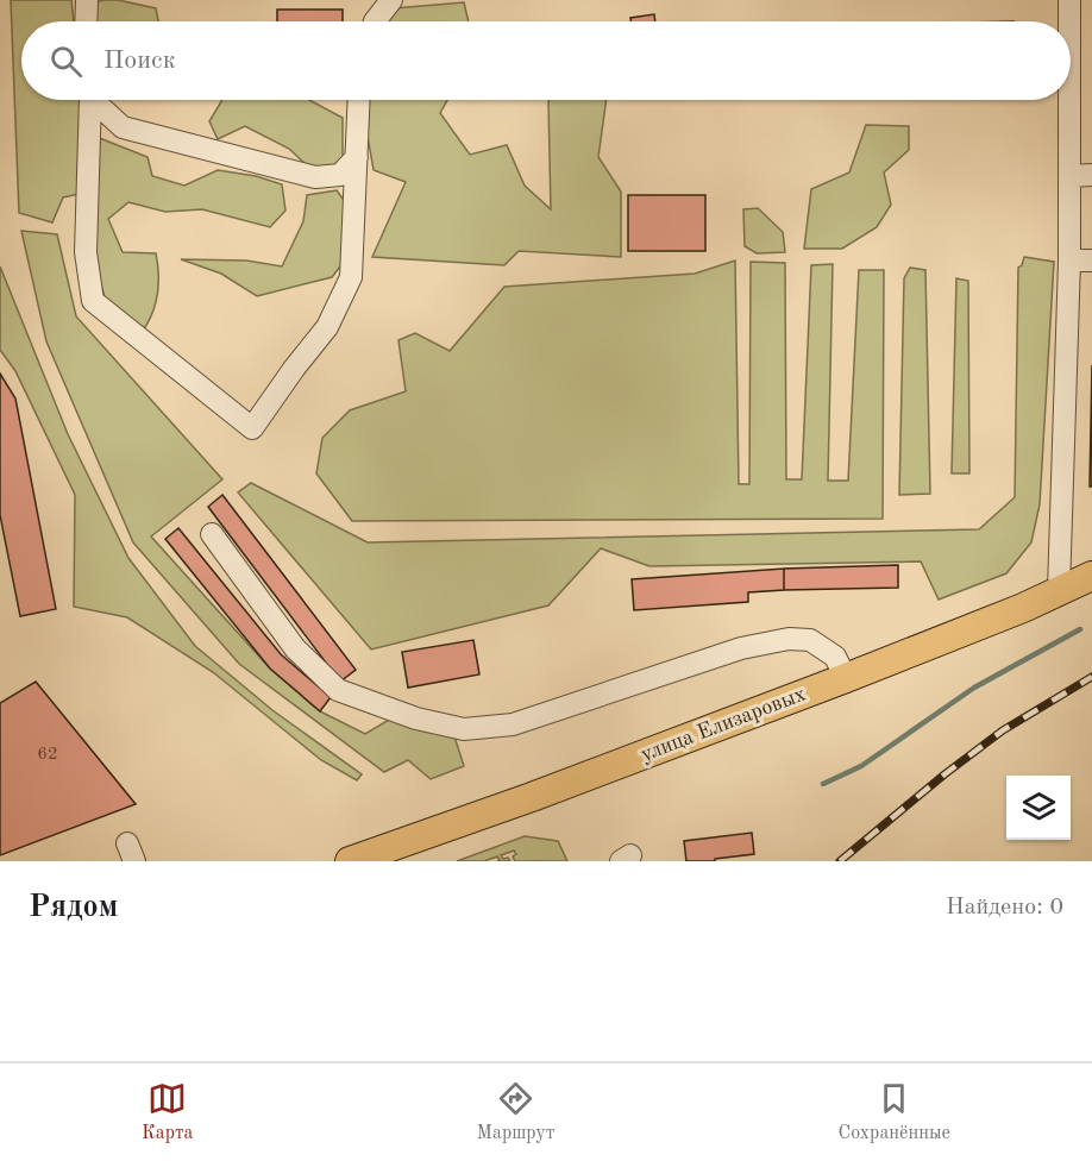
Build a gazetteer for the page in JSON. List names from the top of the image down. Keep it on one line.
{"streets":{"main road":["улица Елизаровых"]},"house_numbers":["62"],"page":{"search":"Поиск","heading":["Рядом","Найдено: 0"],"nav":["Карта","Маршрут","Сохранённые"]}}
